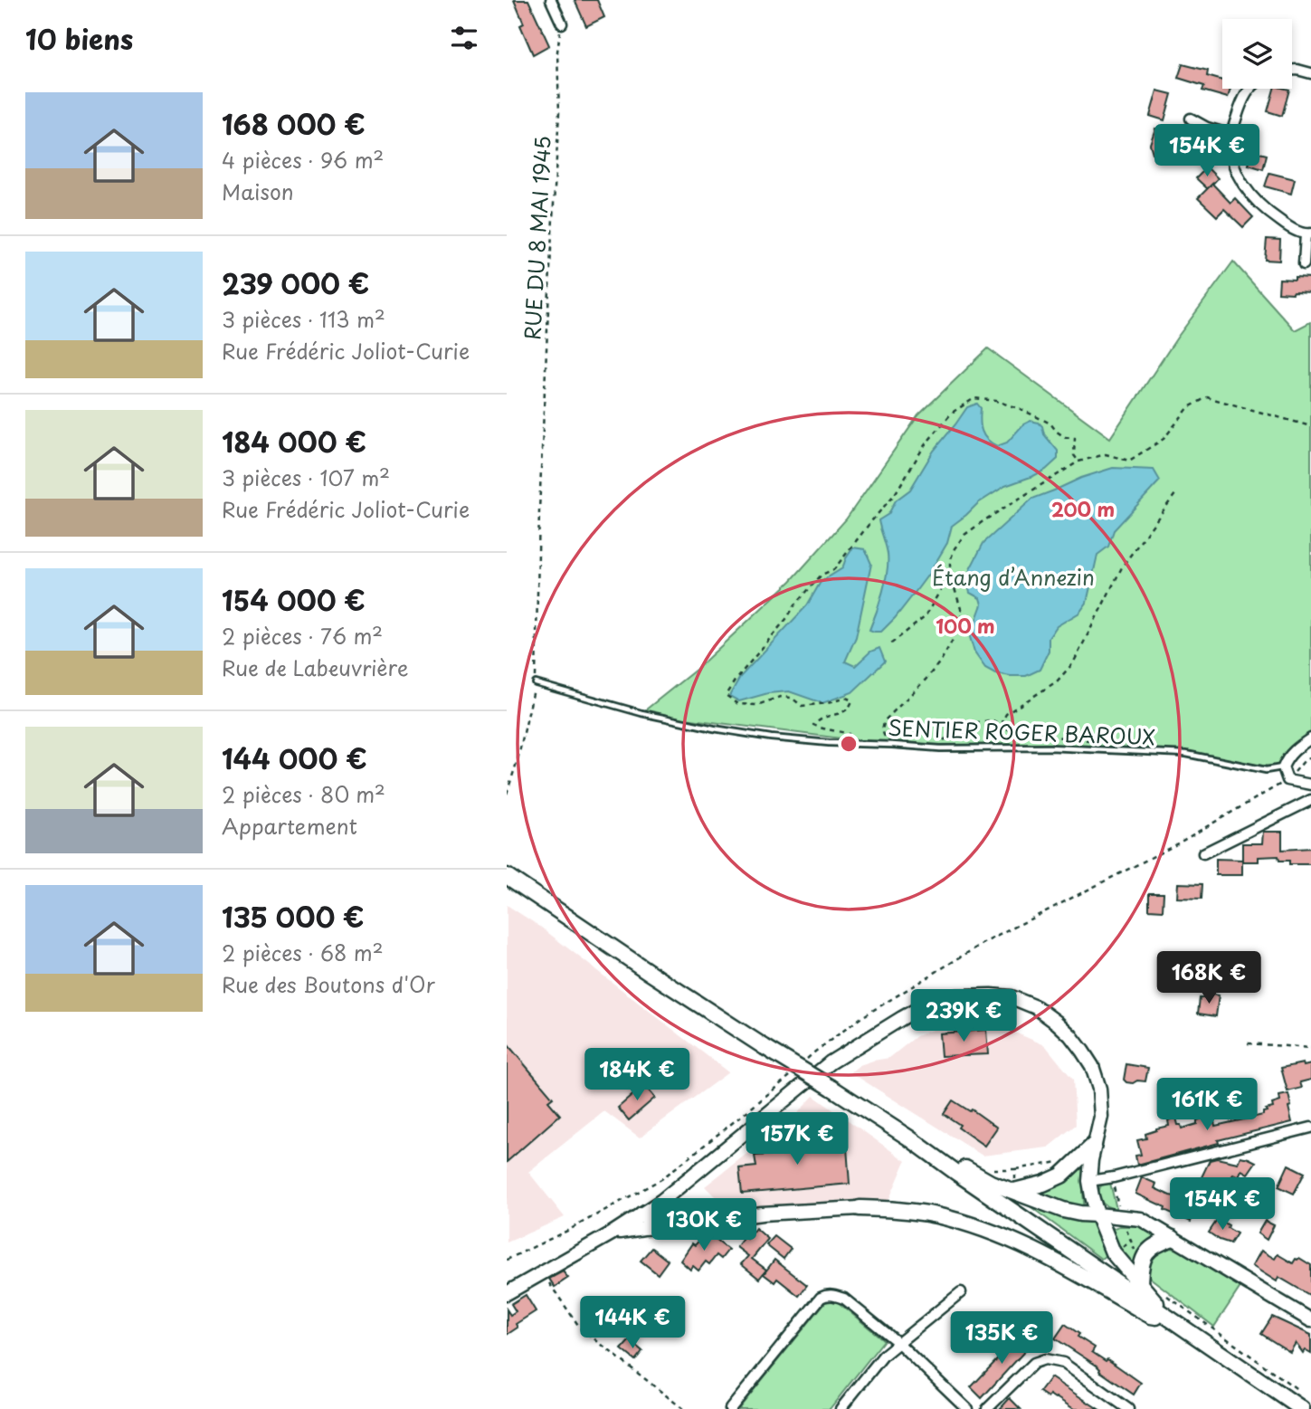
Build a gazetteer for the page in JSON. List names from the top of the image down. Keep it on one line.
{"streets":{"lane":["SENTIER ROGER BAROUX"],"path":["RUE DU 8 MAI 1945"]},"crossings":[["RUE DU 8 MAI 1945","SENTIER ROGER BAROUX"]],"parks":["Étang d’Annezin"],"page":{"heading":"10 biens","list":[{"name":"168 000 €","note":"4 pièces · 96 m² · Maison"},{"name":"239 000 €","note":"3 pièces · 113 m² · Rue Frédéric Joliot-Curie"},{"name":"184 000 €","note":"3 pièces · 107 m² · Rue Frédéric Joliot-Curie"},{"name":"154 000 €","note":"2 pièces · 76 m² · Rue de Labeuvrière"},{"name":"144 000 €","note":"2 pièces · 80 m² · Appartement"},{"name":"135 000 €","note":"2 pièces · 68 m² · Rue des Boutons d'Or"}],"price":["154K €","168K €","239K €","184K €","161K €","157K €","154K €","130K €","144K €","135K €"]},"rings":["200 m","100 m"]}
